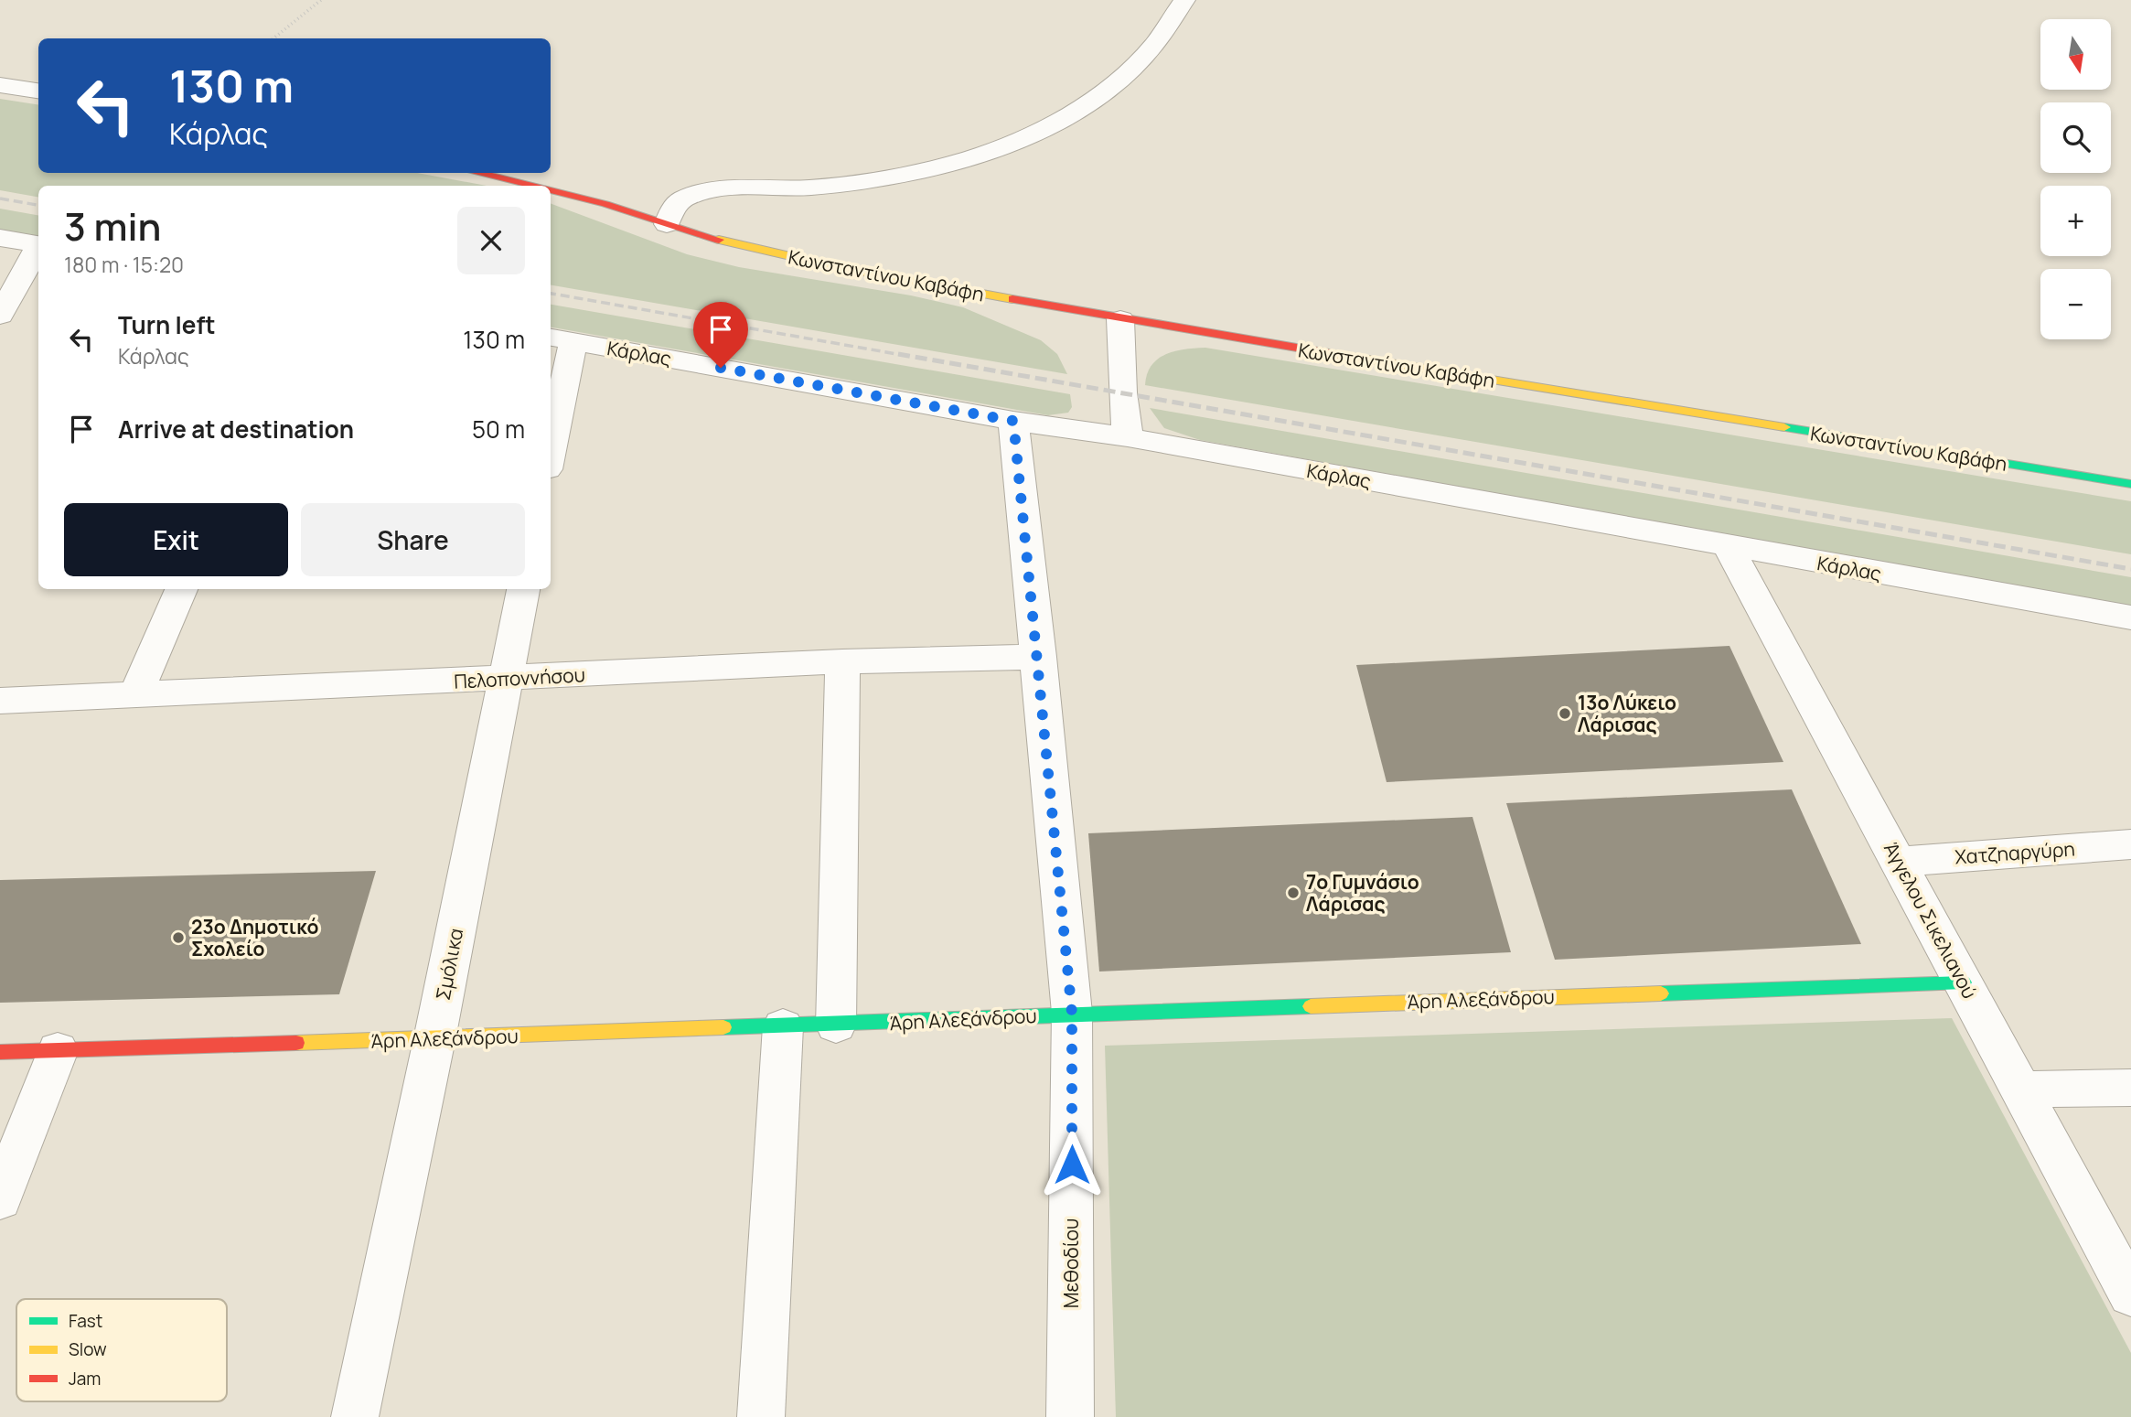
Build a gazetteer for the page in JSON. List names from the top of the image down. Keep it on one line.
{"streets":{"street":["Κωνσταντίνου Καβάφη","Κάρλας","Πελοποννήσου","Χατζηαργύρη","Άγγελου Σικελιανού","Σμόλικα","Άρη Αλεξάνδρου","Μεθοδίου"]},"crossings":[["Κάρλας","Άγγελου Σικελιανού"],["Κάρλας","Μεθοδίου"],["Πελοποννήσου","Σμόλικα"],["Πελοποννήσου","Μεθοδίου"],["Χατζηαργύρη","Άγγελου Σικελιανού"],["Άγγελου Σικελιανού","Άρη Αλεξάνδρου"],["Σμόλικα","Άρη Αλεξάνδρου"],["Άρη Αλεξάνδρου","Μεθοδίου"]],"places":["13ο Λύκειο Λάρισας","7ο Γυμνάσιο Λάρισας","23ο Δημοτικό Σχολείο"],"legend":["Fast","Slow","Jam"],"north":"bottom","page":{"map_buttons":["+","−"],"turn":["130 m","Κάρλας"],"heading":["3 min","180 m · 15:20"],"list":[{"name":"Turn left","note":"Κάρλας","value":"130 m"},{"name":"Arrive at destination","value":"50 m"}],"buttons":["Exit","Share"]}}
